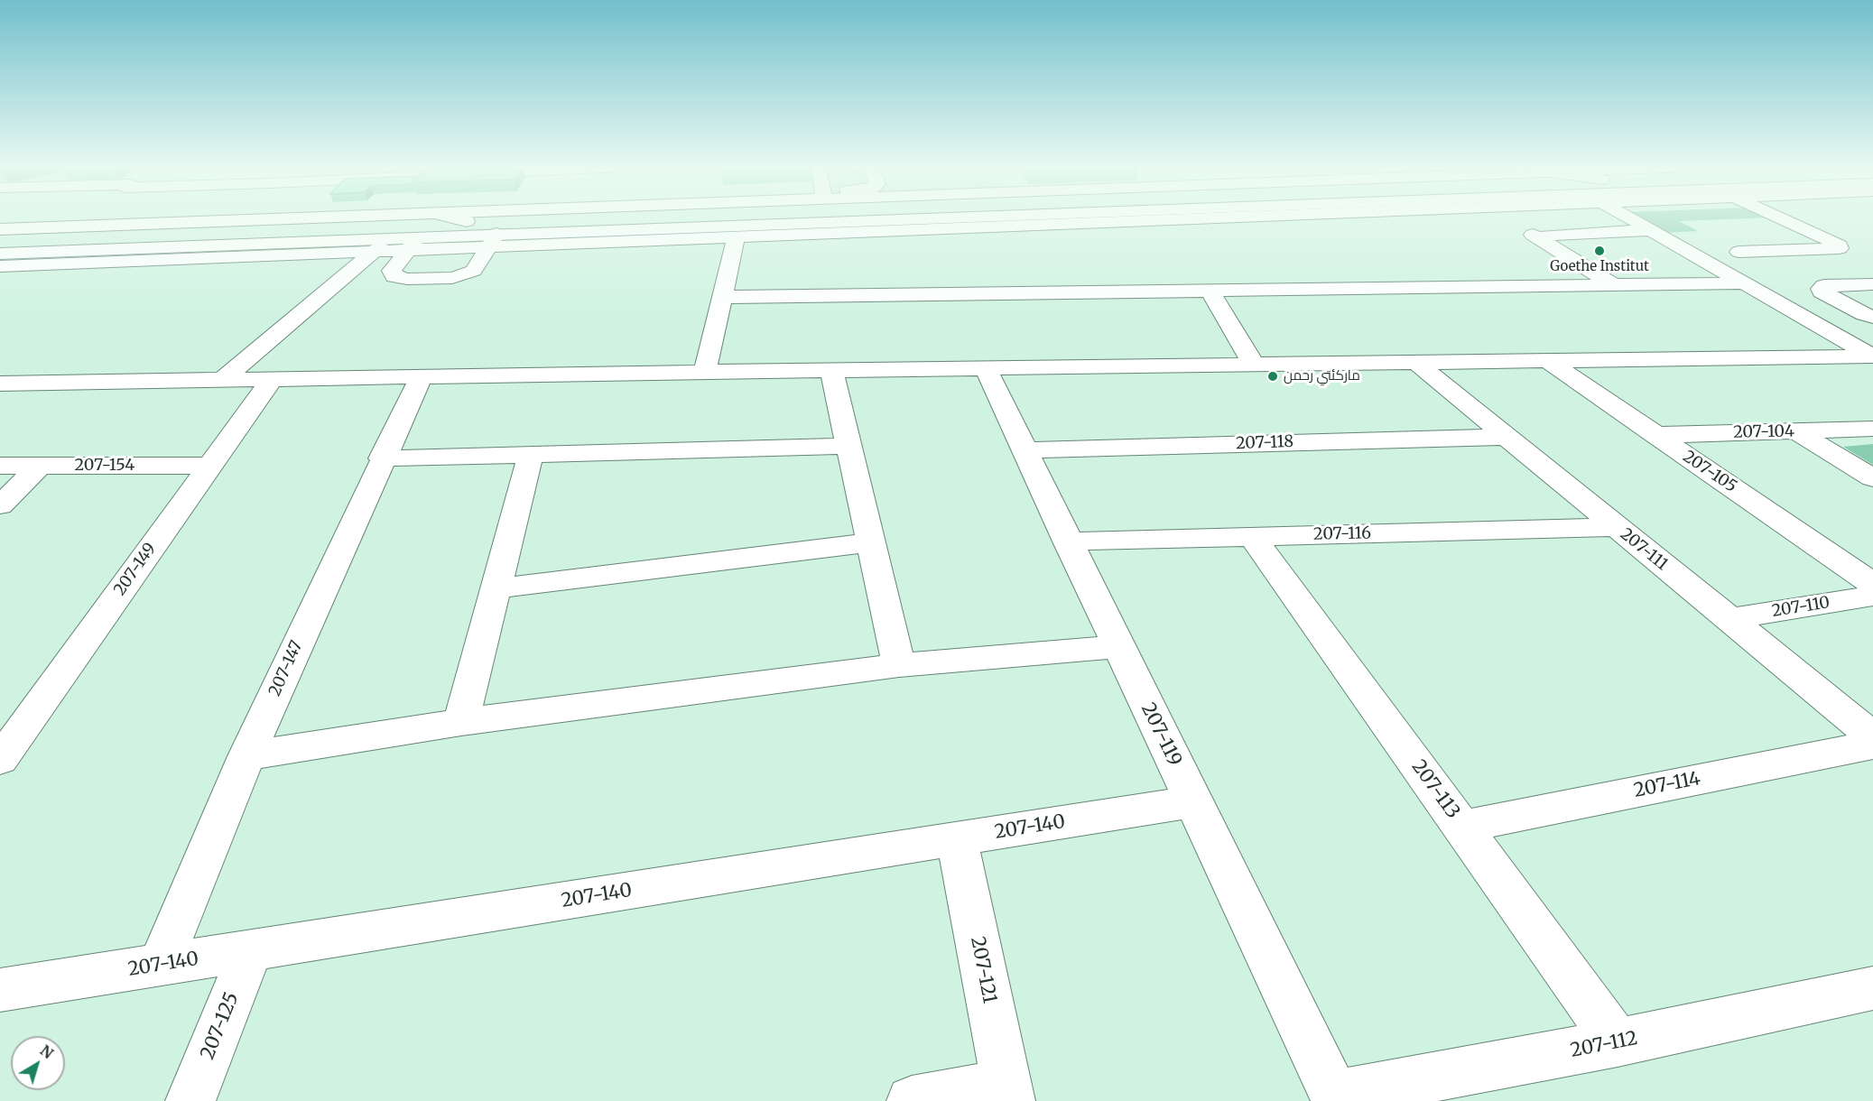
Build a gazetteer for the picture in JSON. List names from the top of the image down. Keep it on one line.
{"streets":{"street":["207-104","207-118","207-154","207-105","207-116","207-111","207-149","207-110","207-147","207-119","207-114","207-113","207-140","207-121","207-125","207-112"]},"crossings":[["207-104","207-105"],["207-118","207-111"],["207-118","207-119"],["207-154","207-149"],["207-116","207-111"],["207-116","207-119"],["207-116","207-113"],["207-111","207-110"],["207-147","207-140"],["207-119","207-140"],["207-119","207-112"],["207-114","207-113"],["207-113","207-112"],["207-140","207-121"],["207-140","207-125"]],"places":["Goethe Institut","ماركئتي رحمن"],"north":"top right"}
